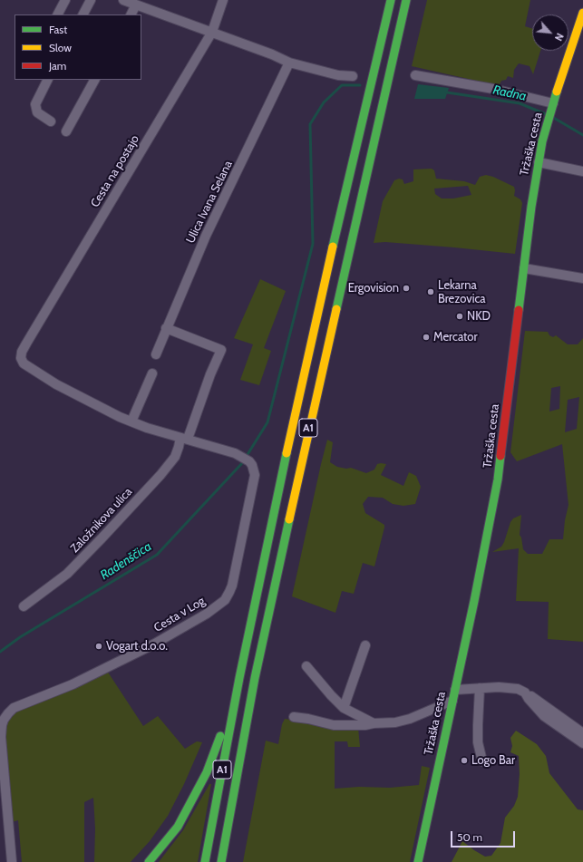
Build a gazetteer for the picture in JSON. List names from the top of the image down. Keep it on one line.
{"streets":{"main road":["Tržaška cesta","A1"],"street":["Cesta na postajo","Ulica Ivana Selana","Založnikova ulica","Cesta v Log"]},"crossings":[["Ulica Ivana Selana","Založnikova ulica"],["Založnikova ulica","Cesta v Log"]],"water":["Radna","Radenščica"],"places":["Ergovision","Lekarna Brezovica","NKD","Mercator","Vogart d.o.o.","Logo Bar"],"legend":["Fast","Slow","Jam"],"scale_bar":"50 m","north":"bottom right"}
